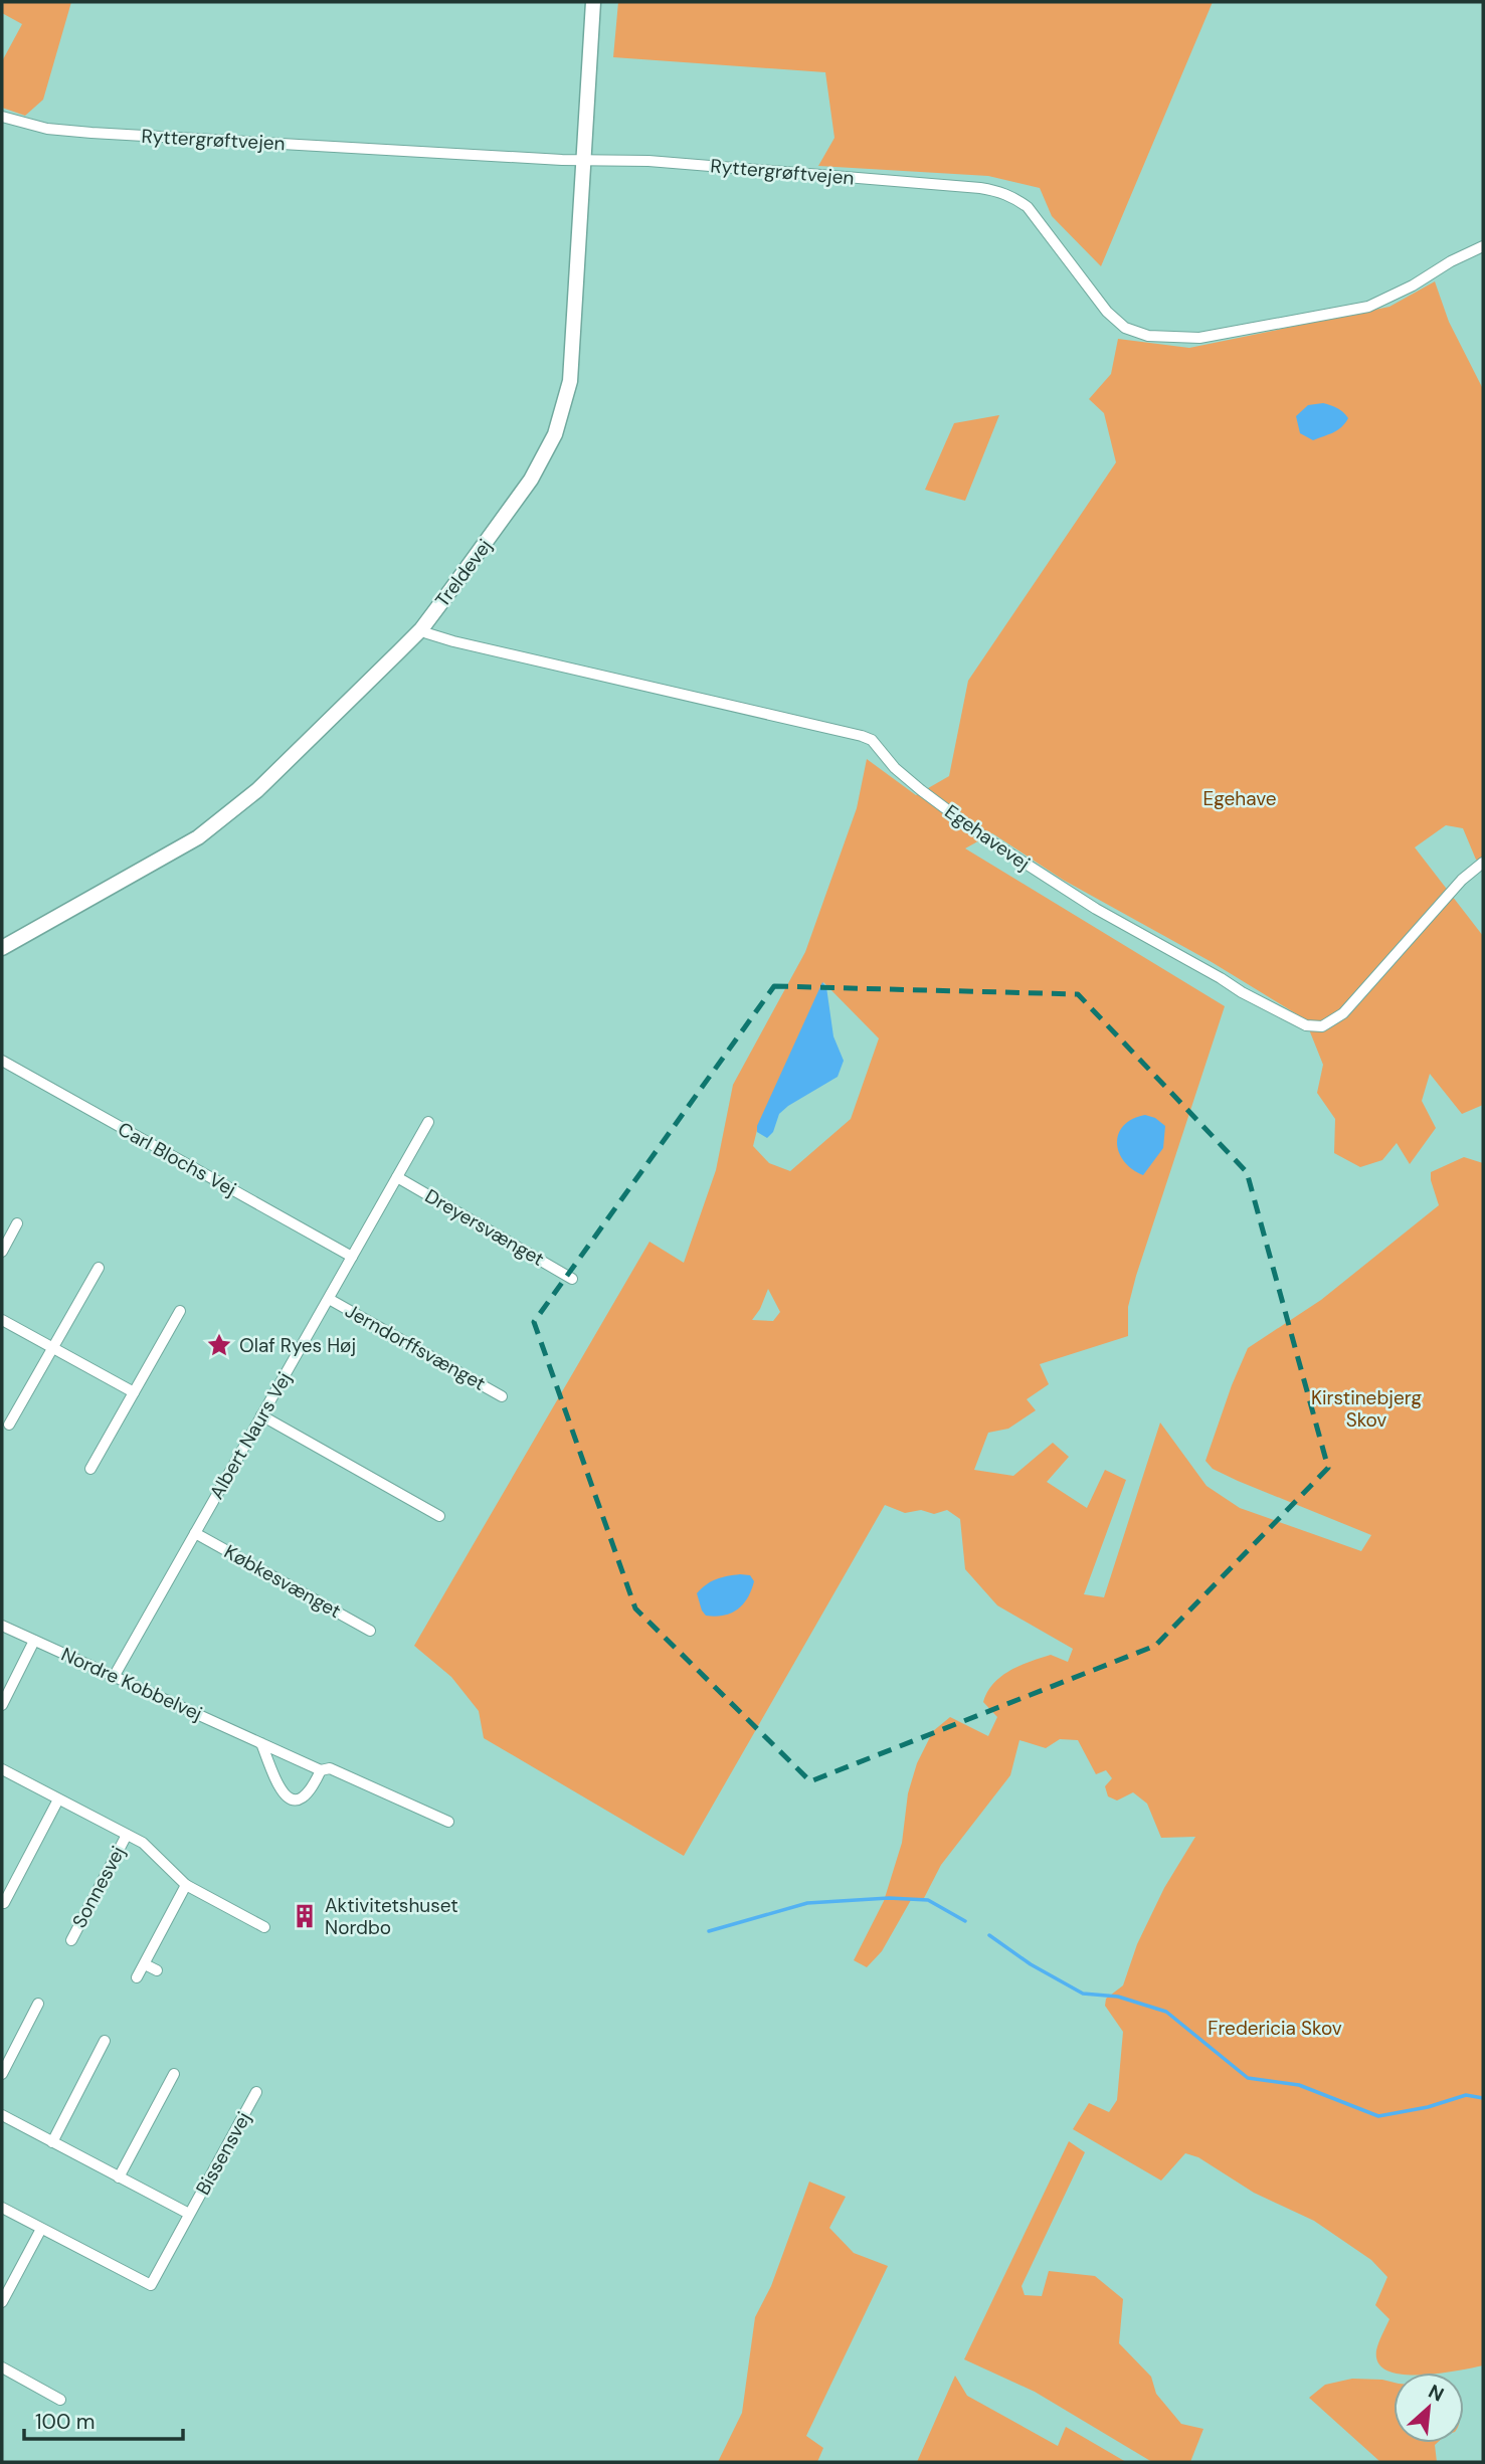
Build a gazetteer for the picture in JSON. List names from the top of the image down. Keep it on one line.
{"streets":{"street":["Ryttergrøftvejen","Treldevej","Egehavevej","Carl Blochs Vej","Dreyersvænget","Jerndorffsvænget","Albert Naurs Vej","Købkesvænget","Nordre Kobbelvej","Sonnesvej","Bissensvej"]},"crossings":[["Ryttergrøftvejen","Treldevej"],["Treldevej","Egehavevej"],["Carl Blochs Vej","Albert Naurs Vej"],["Dreyersvænget","Albert Naurs Vej"],["Jerndorffsvænget","Albert Naurs Vej"],["Albert Naurs Vej","Købkesvænget"],["Albert Naurs Vej","Nordre Kobbelvej"]],"parks":["Egehave","Kirstinebjerg Skov","Fredericia Skov"],"places":{"place":["Olaf Ryes Høj"],"building":["Aktivitetshuset Nordbo"]},"scale_bar":"100 m","north":"top right"}
